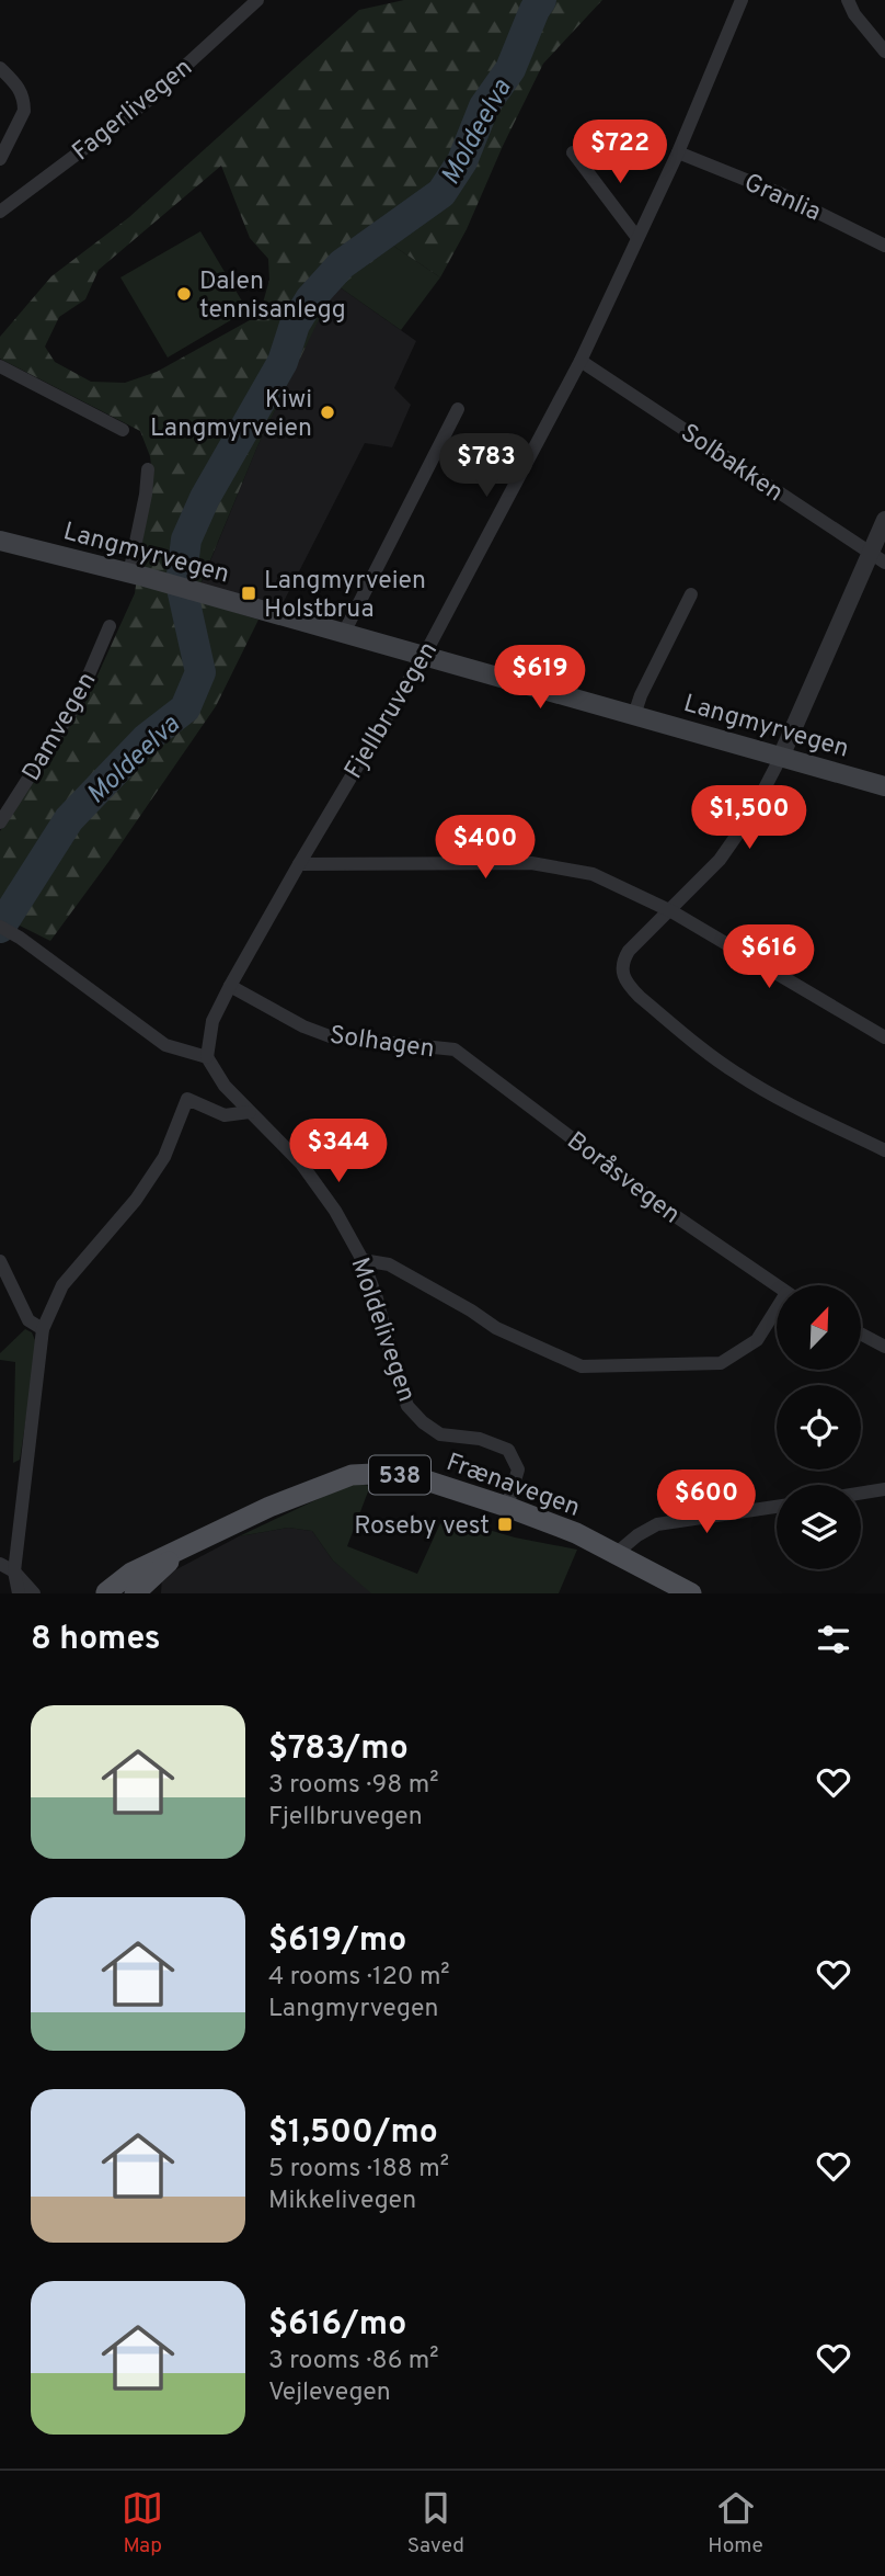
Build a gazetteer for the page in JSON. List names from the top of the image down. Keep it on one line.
{"streets":{"main road":["Langmyrvegen","538","Frænavegen"],"street":["Fagerlivegen","Granlia","Solbakken","Fjellbruvegen","Damvegen","Solhagen","Boråsvegen","Moldelivegen"]},"crossings":[["Granlia","Fjellbruvegen"],["Solbakken","Fjellbruvegen"],["Langmyrvegen","Fjellbruvegen"],["Fjellbruvegen","Solhagen"],["Fjellbruvegen","Moldelivegen"],["Solhagen","Boråsvegen"],["Moldelivegen","Frænavegen"]],"water":["Moldeelva"],"places":{"other":["Dalen tennisanlegg","Kiwi Langmyrveien"],"transit":["Langmyrveien Holstbrua","Roseby vest"]},"north":"top right","page":{"price":["$722","$783","$619","$1,500","$400","$616","$344","$600"],"heading":"8 homes","list":[{"name":"$783/mo","note":"3 rooms · 98 m² · Fjellbruvegen"},{"name":"$619/mo","note":"4 rooms · 120 m² · Langmyrvegen"},{"name":"$1,500/mo","note":"5 rooms · 188 m² · Mikkelivegen"},{"name":"$616/mo","note":"3 rooms · 86 m² · Vejlevegen"}],"tabs":["Map","Saved","Home"]}}
